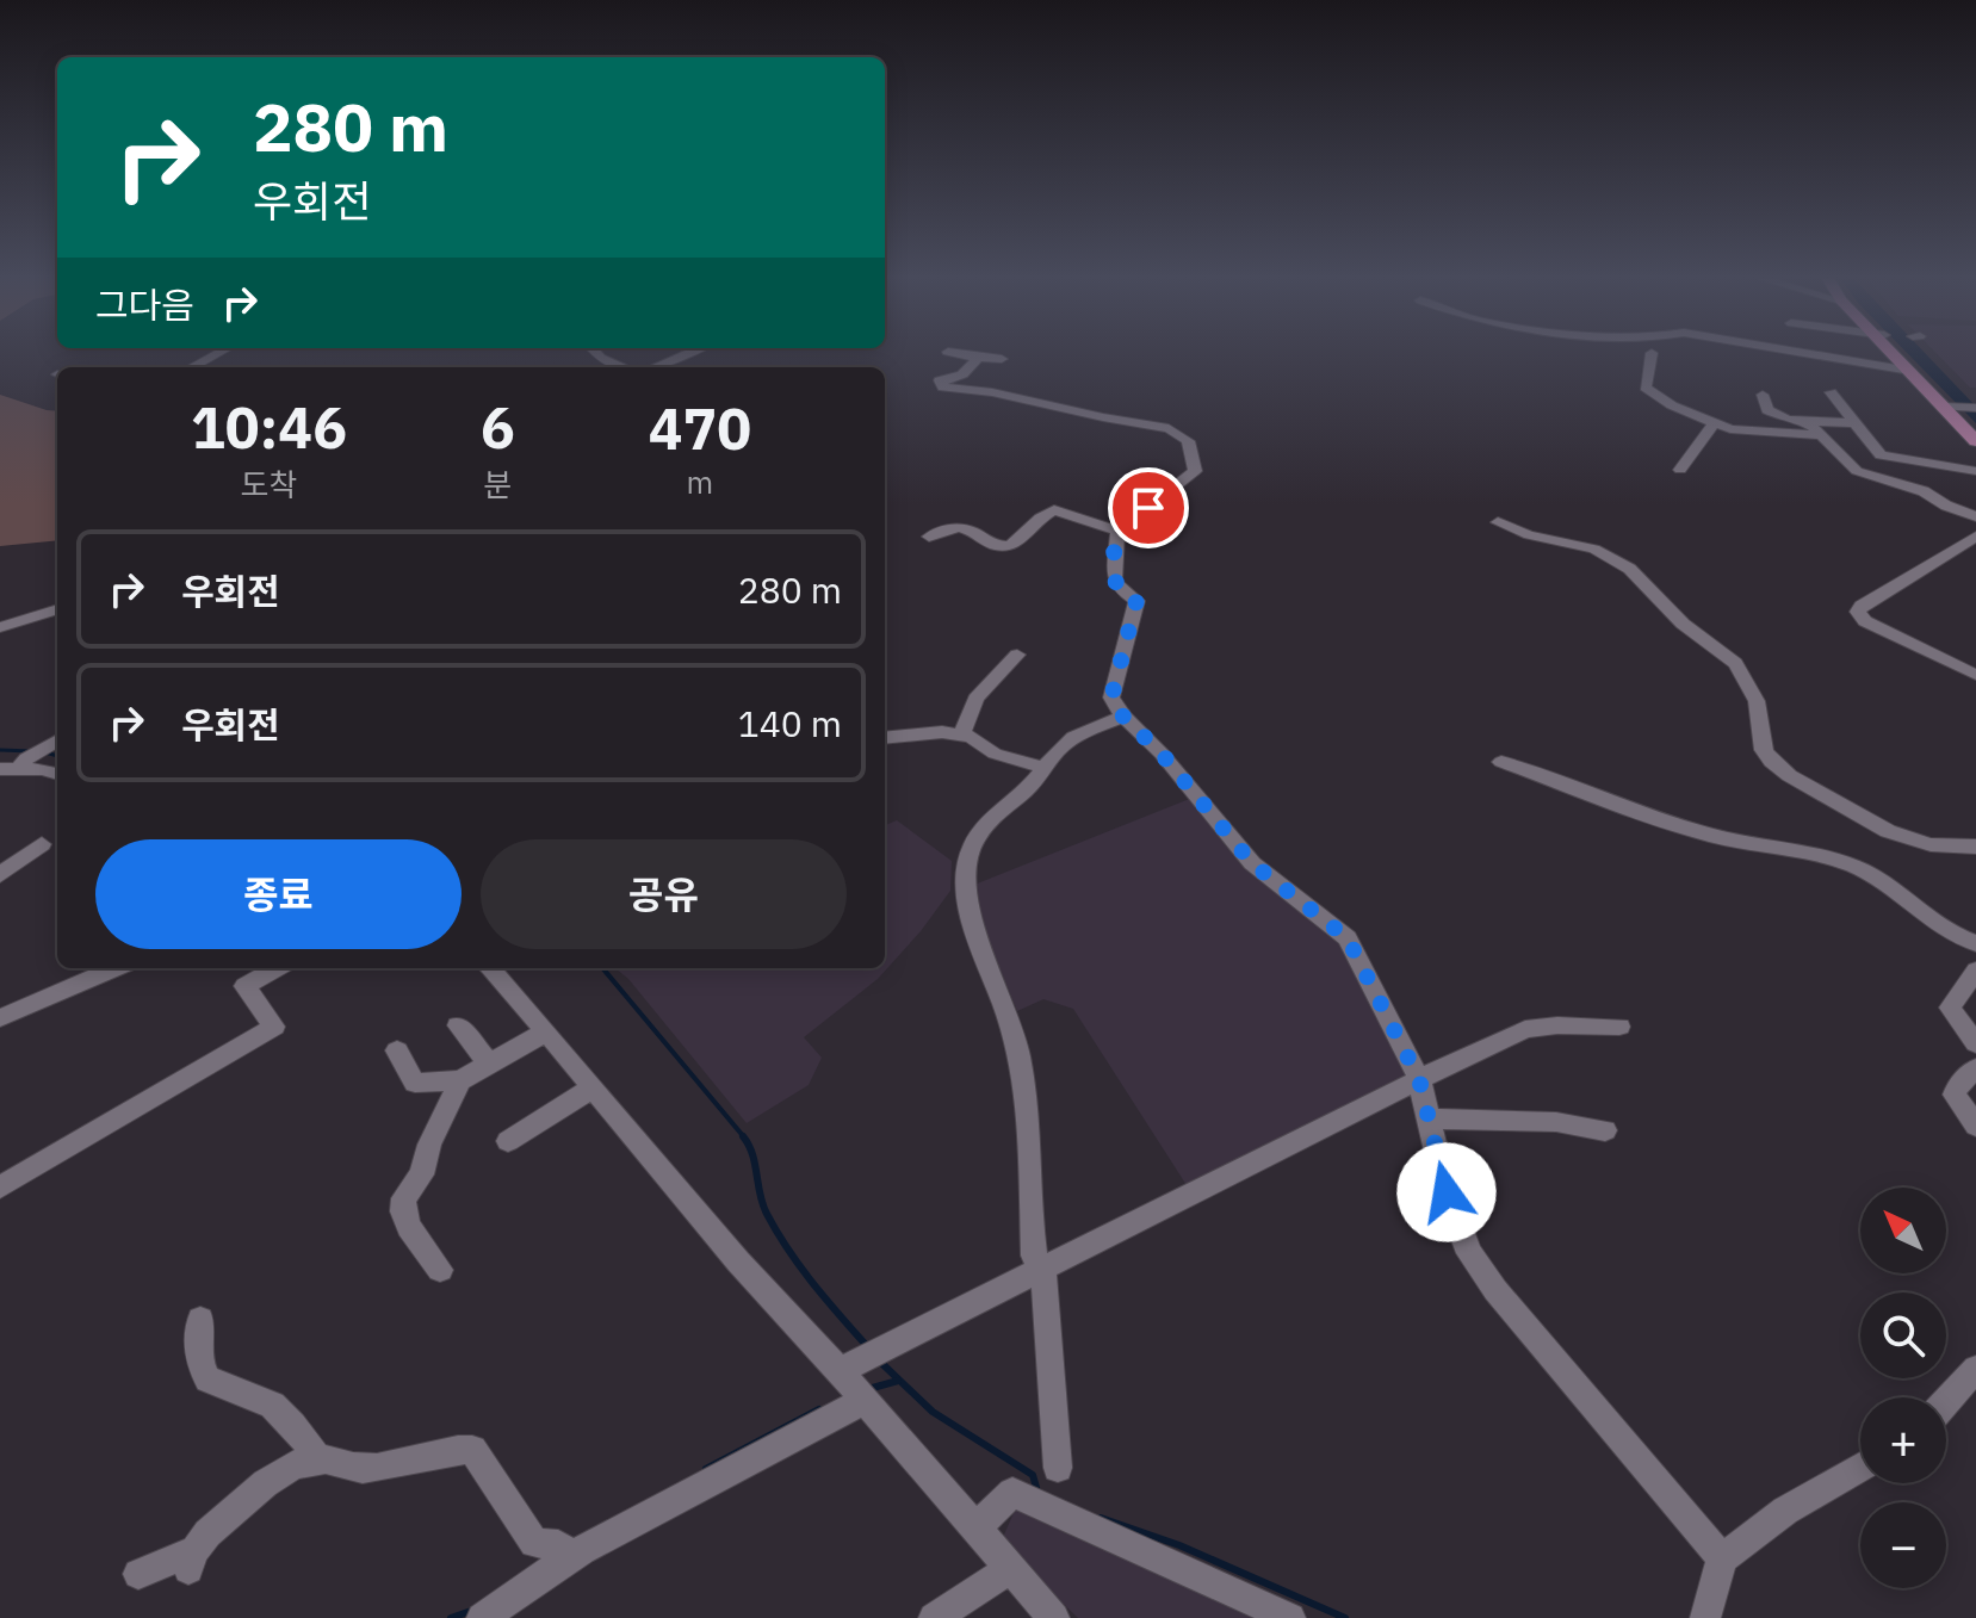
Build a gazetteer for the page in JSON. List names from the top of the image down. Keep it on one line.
{"north":"top left","page":{"turn":["280 m","우회전"],"then":"그다음","eta":["10:46","도착","6","분","470","m"],"list":[{"name":"우회전","value":"280 m"},{"name":"우회전","value":"140 m"}],"buttons":["종료","공유"],"map_buttons":["+","−"]}}
